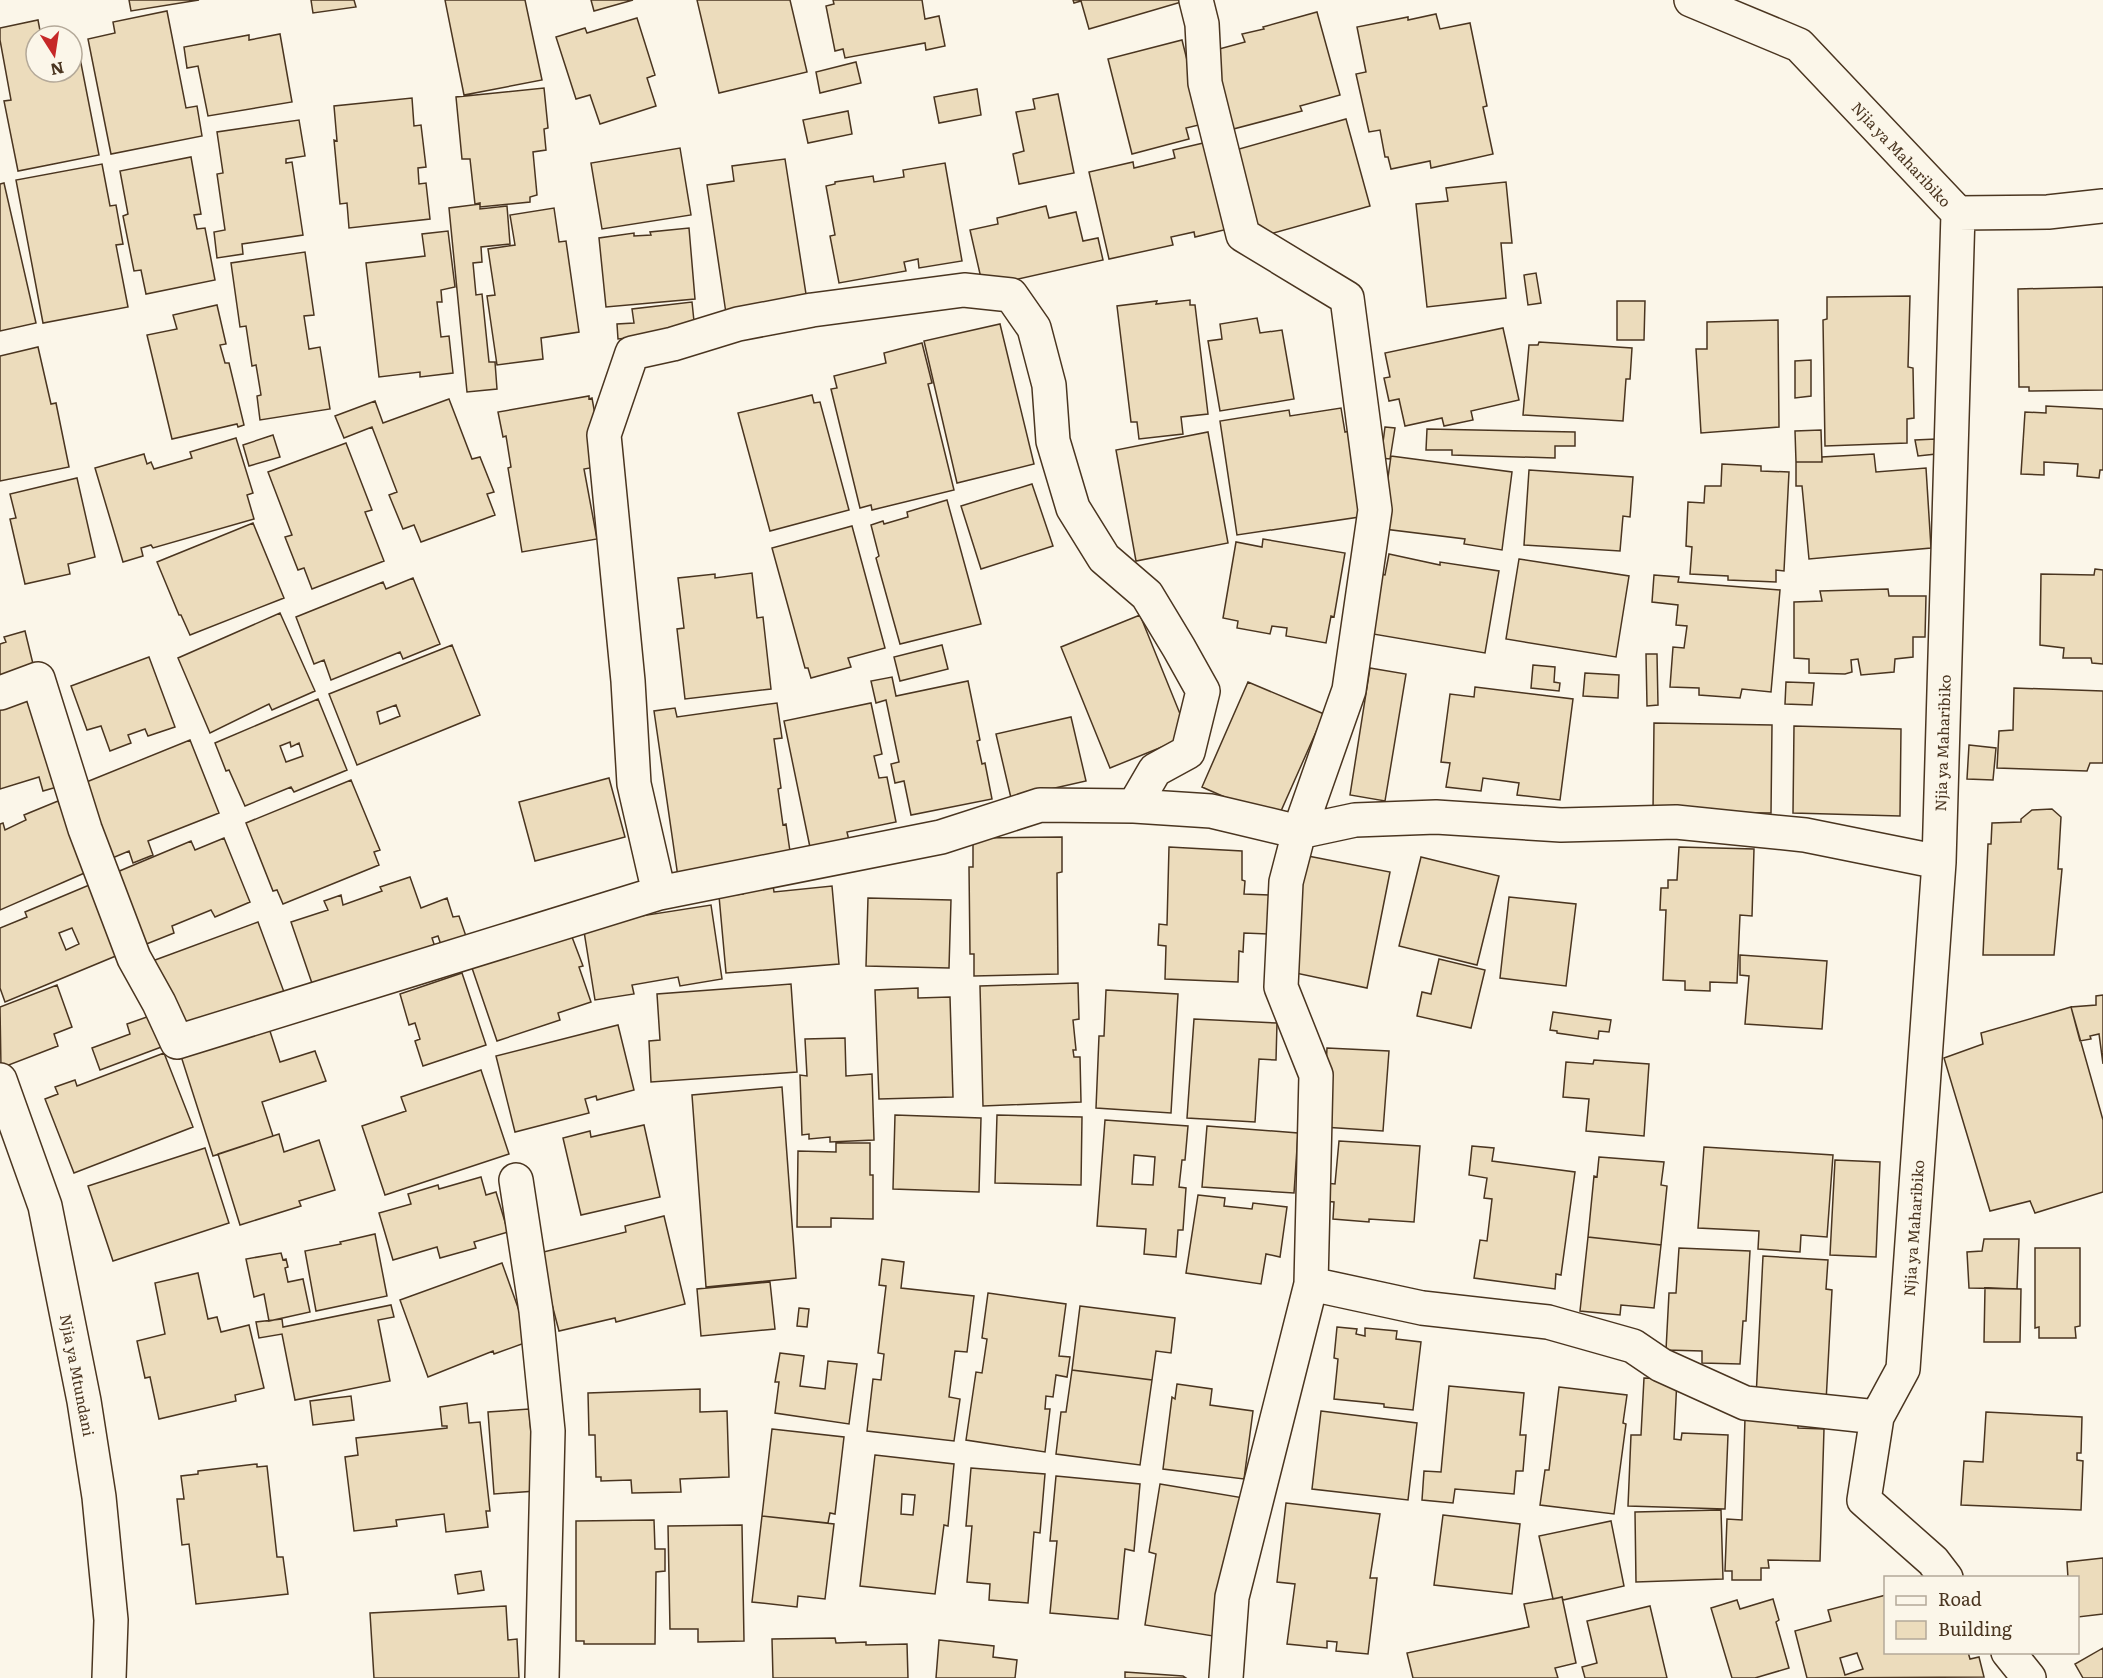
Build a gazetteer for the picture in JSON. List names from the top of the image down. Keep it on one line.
{"streets":{"street":["Njia ya Maharibiko","Njia ya Mtundani"]},"legend":["Road","Building"],"north":"bottom"}
